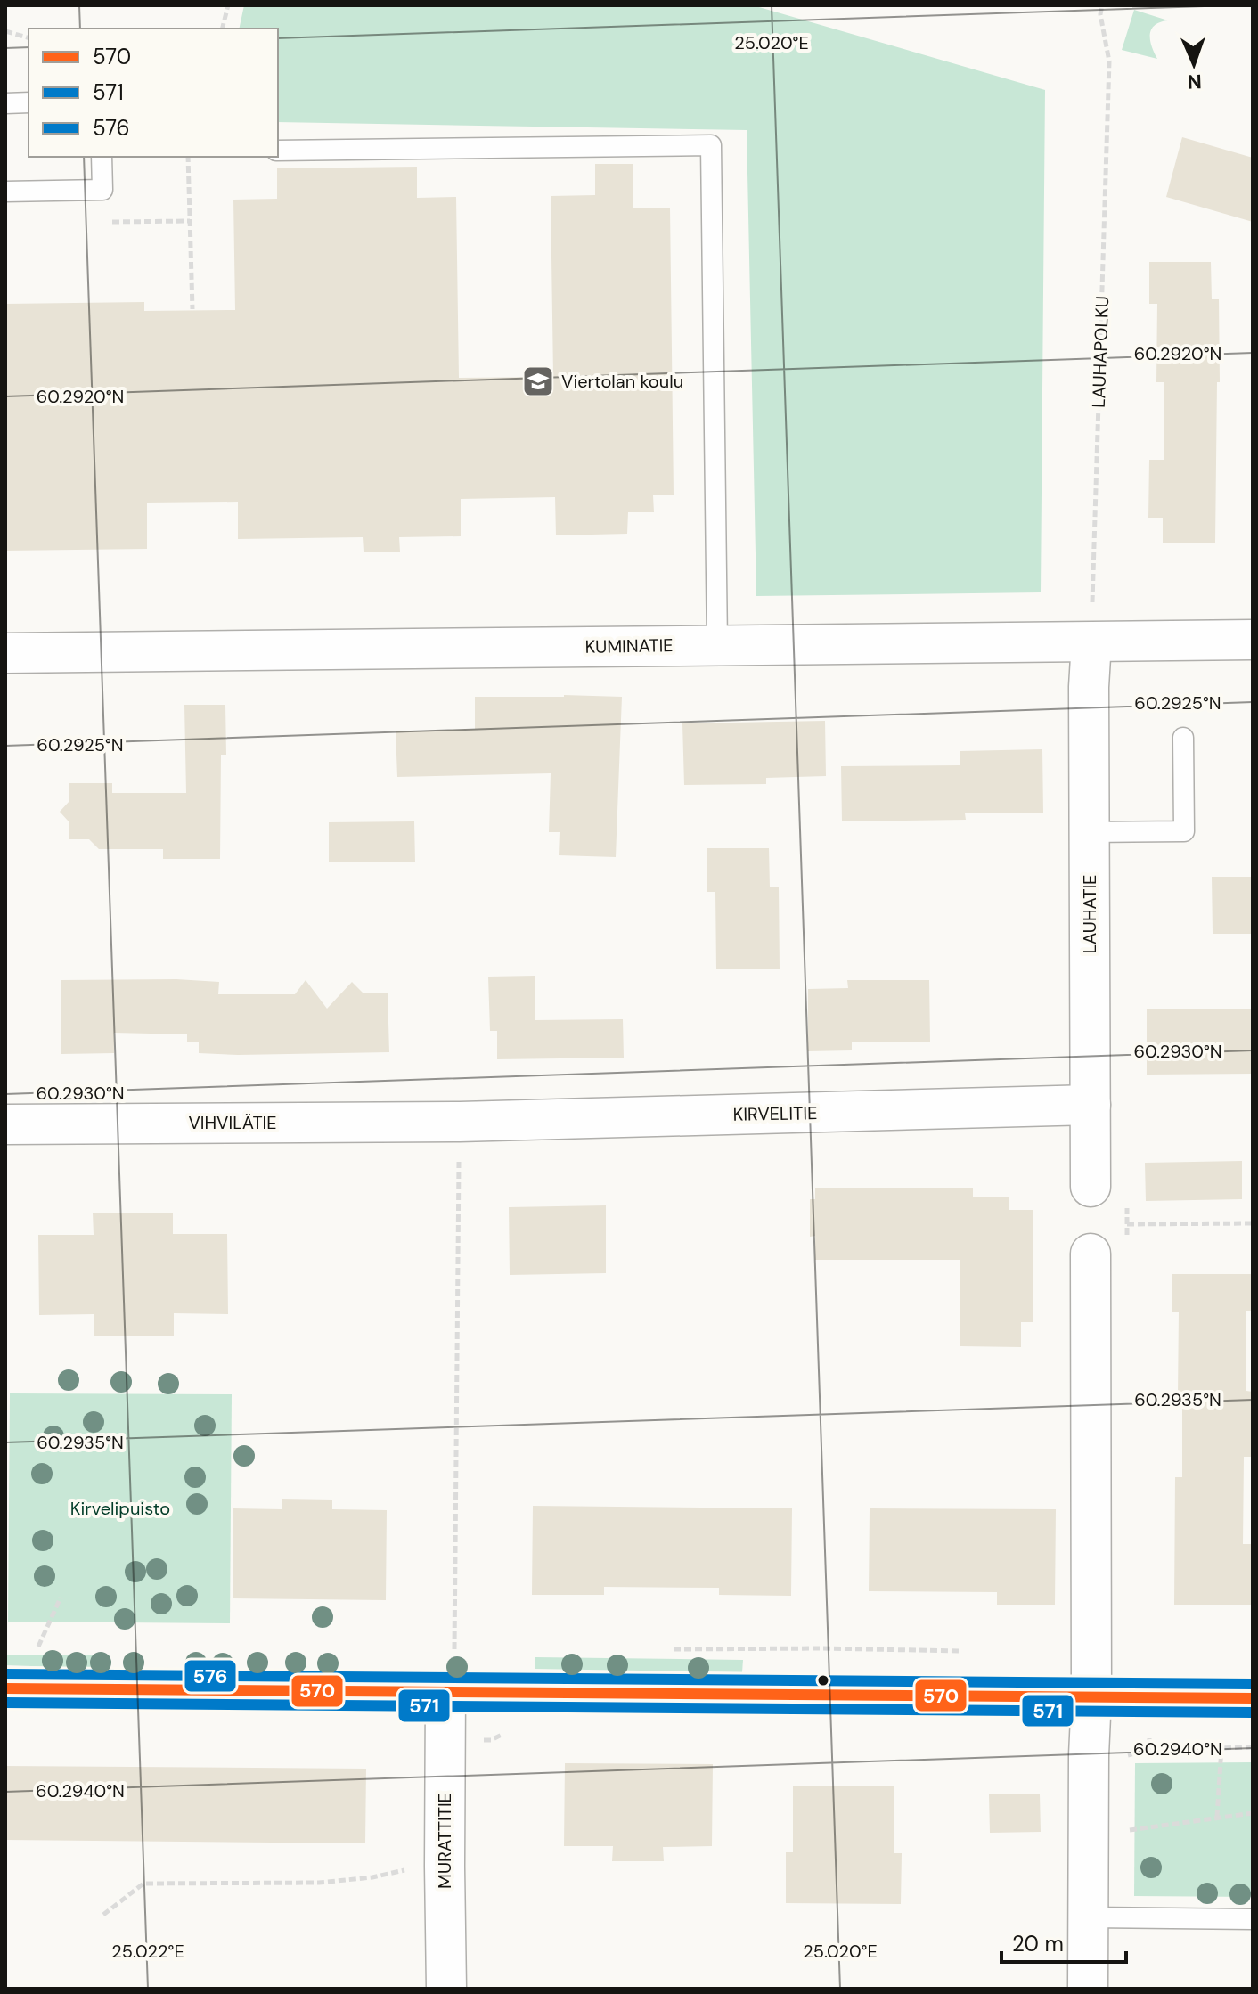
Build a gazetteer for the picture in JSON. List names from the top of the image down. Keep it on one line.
{"streets":{"street":["KUMINATIE","LAUHATIE","KIRVELITIE","VIHVILÄTIE","MURATTITIE"],"path":["LAUHAPOLKU"]},"crossings":[["LAUHAPOLKU","KUMINATIE"],["LAUHAPOLKU","LAUHATIE"],["KUMINATIE","LAUHATIE"],["LAUHATIE","KIRVELITIE"],["KIRVELITIE","VIHVILÄTIE"]],"parks":["Kirvelipuisto"],"places":{"school or university":["Viertolan koulu"]},"lines":["transit line 576","transit line 570","transit line 571"],"legend":["570","571","576"],"scale_bar":"20 m","north":"bottom","coordinates":["25.020°E","60.2920°N","60.2925°N","60.2930°N","60.2935°N","60.2940°N","25.022°E"]}
